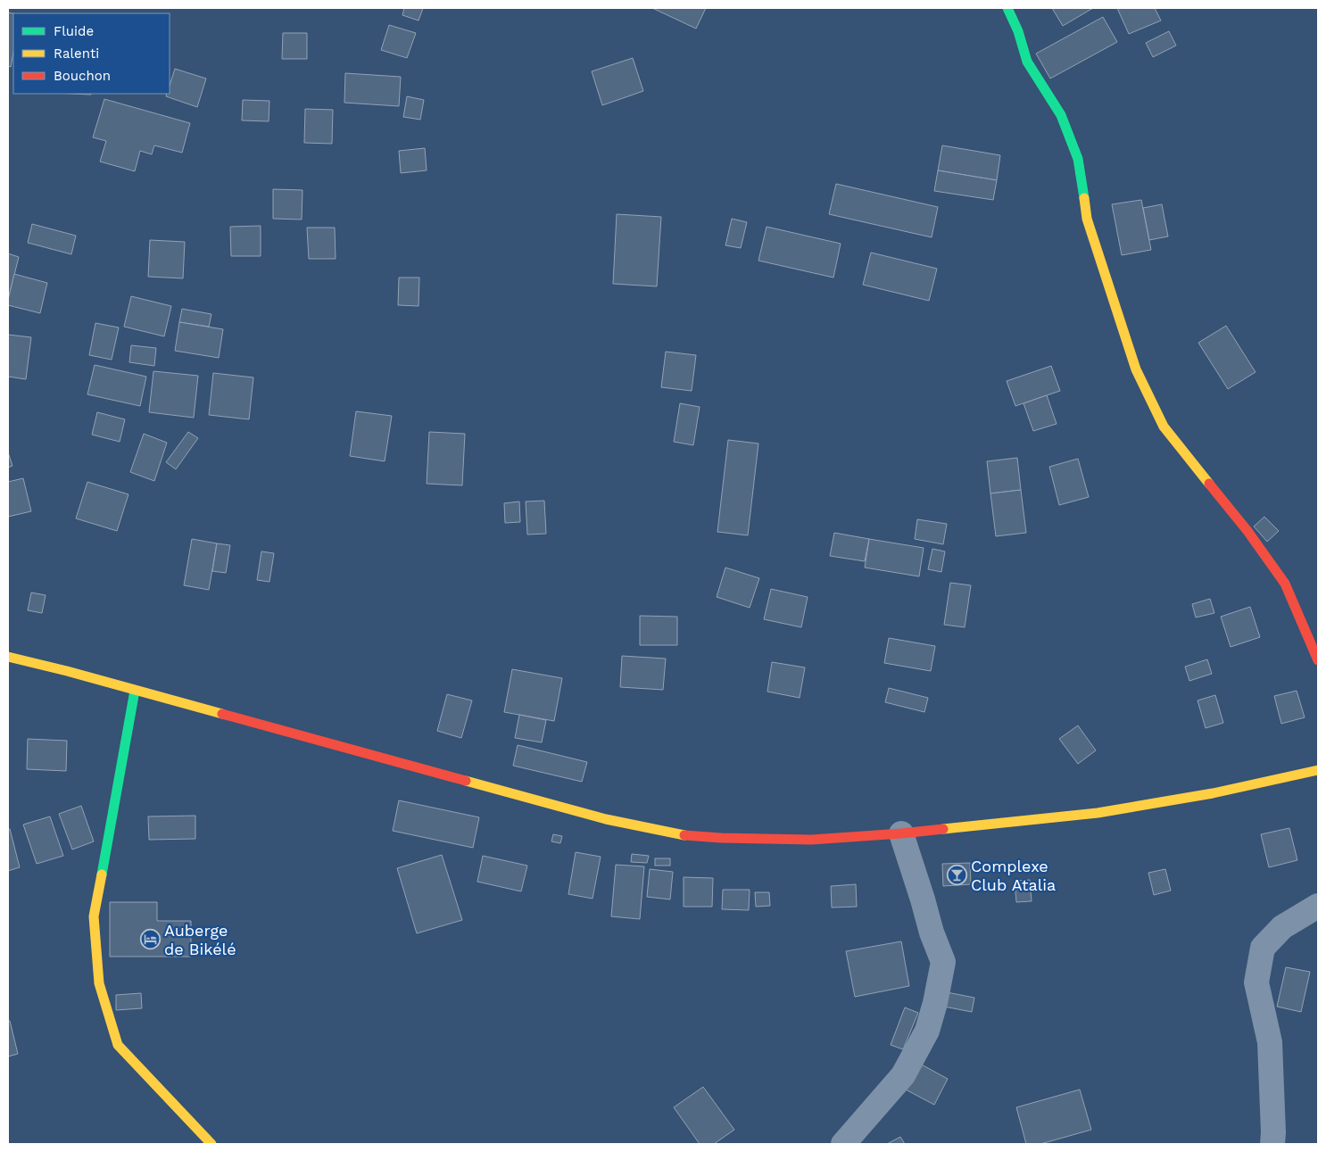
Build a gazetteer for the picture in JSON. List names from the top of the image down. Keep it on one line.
{"places":{"bar":["Complexe Club Atalia"],"hotel":["Auberge de Bikélé"]},"legend":["Fluide","Ralenti","Bouchon"]}
